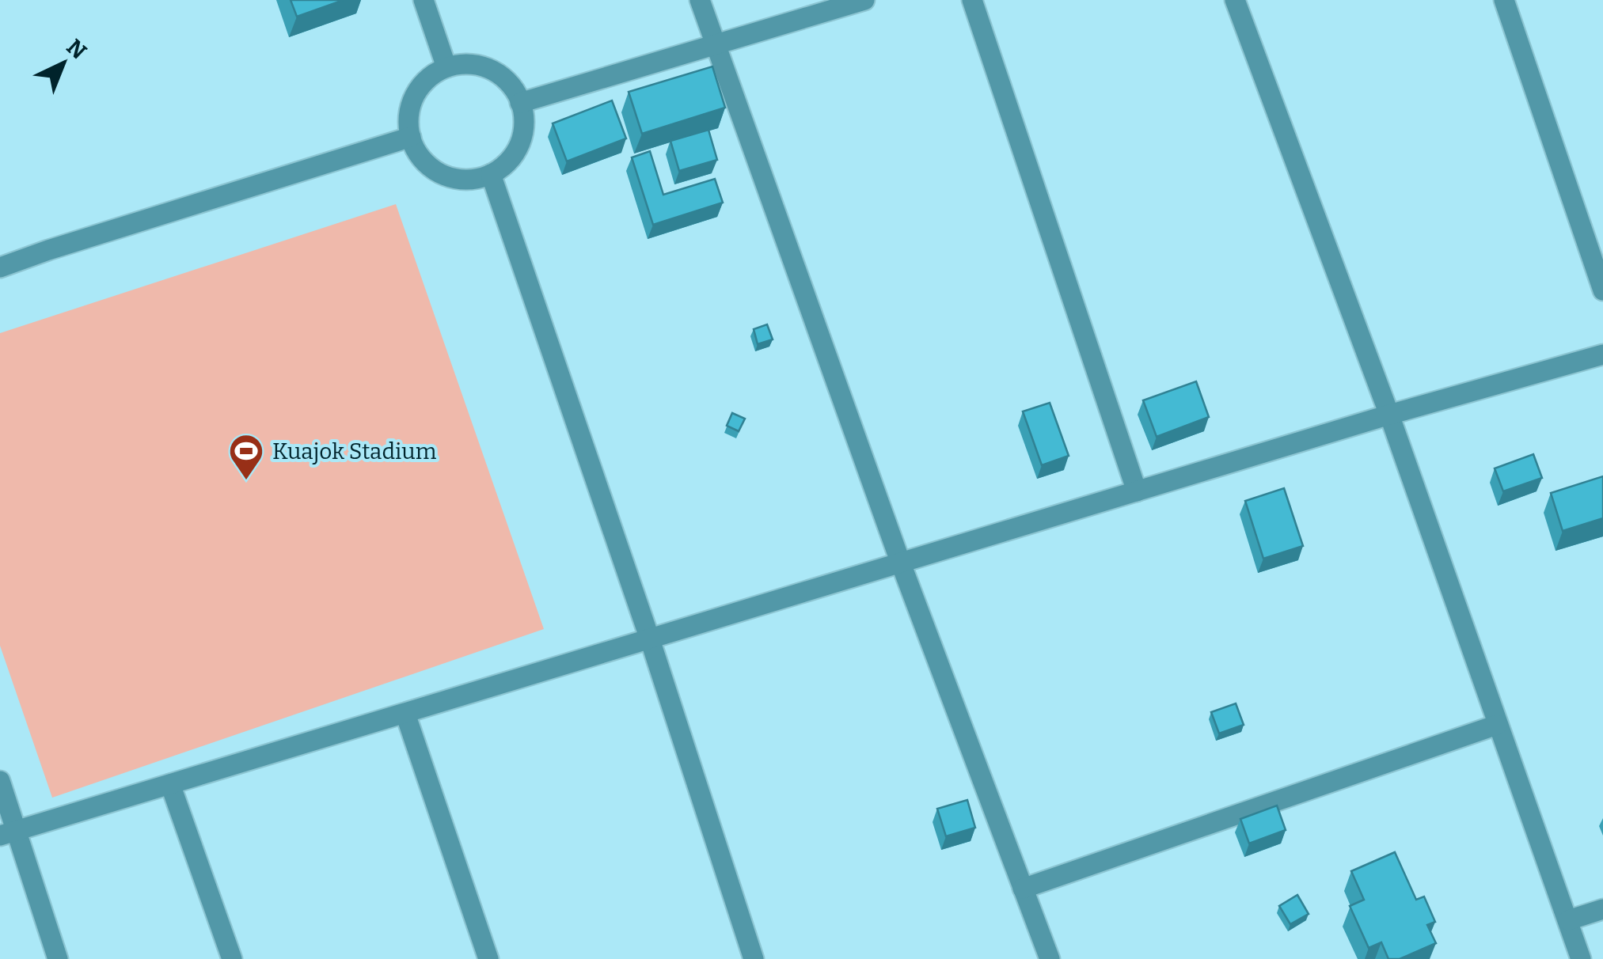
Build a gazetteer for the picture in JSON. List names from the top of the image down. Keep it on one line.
{"places":{"sports":["Kuajok Stadium"]},"north":"top right"}
